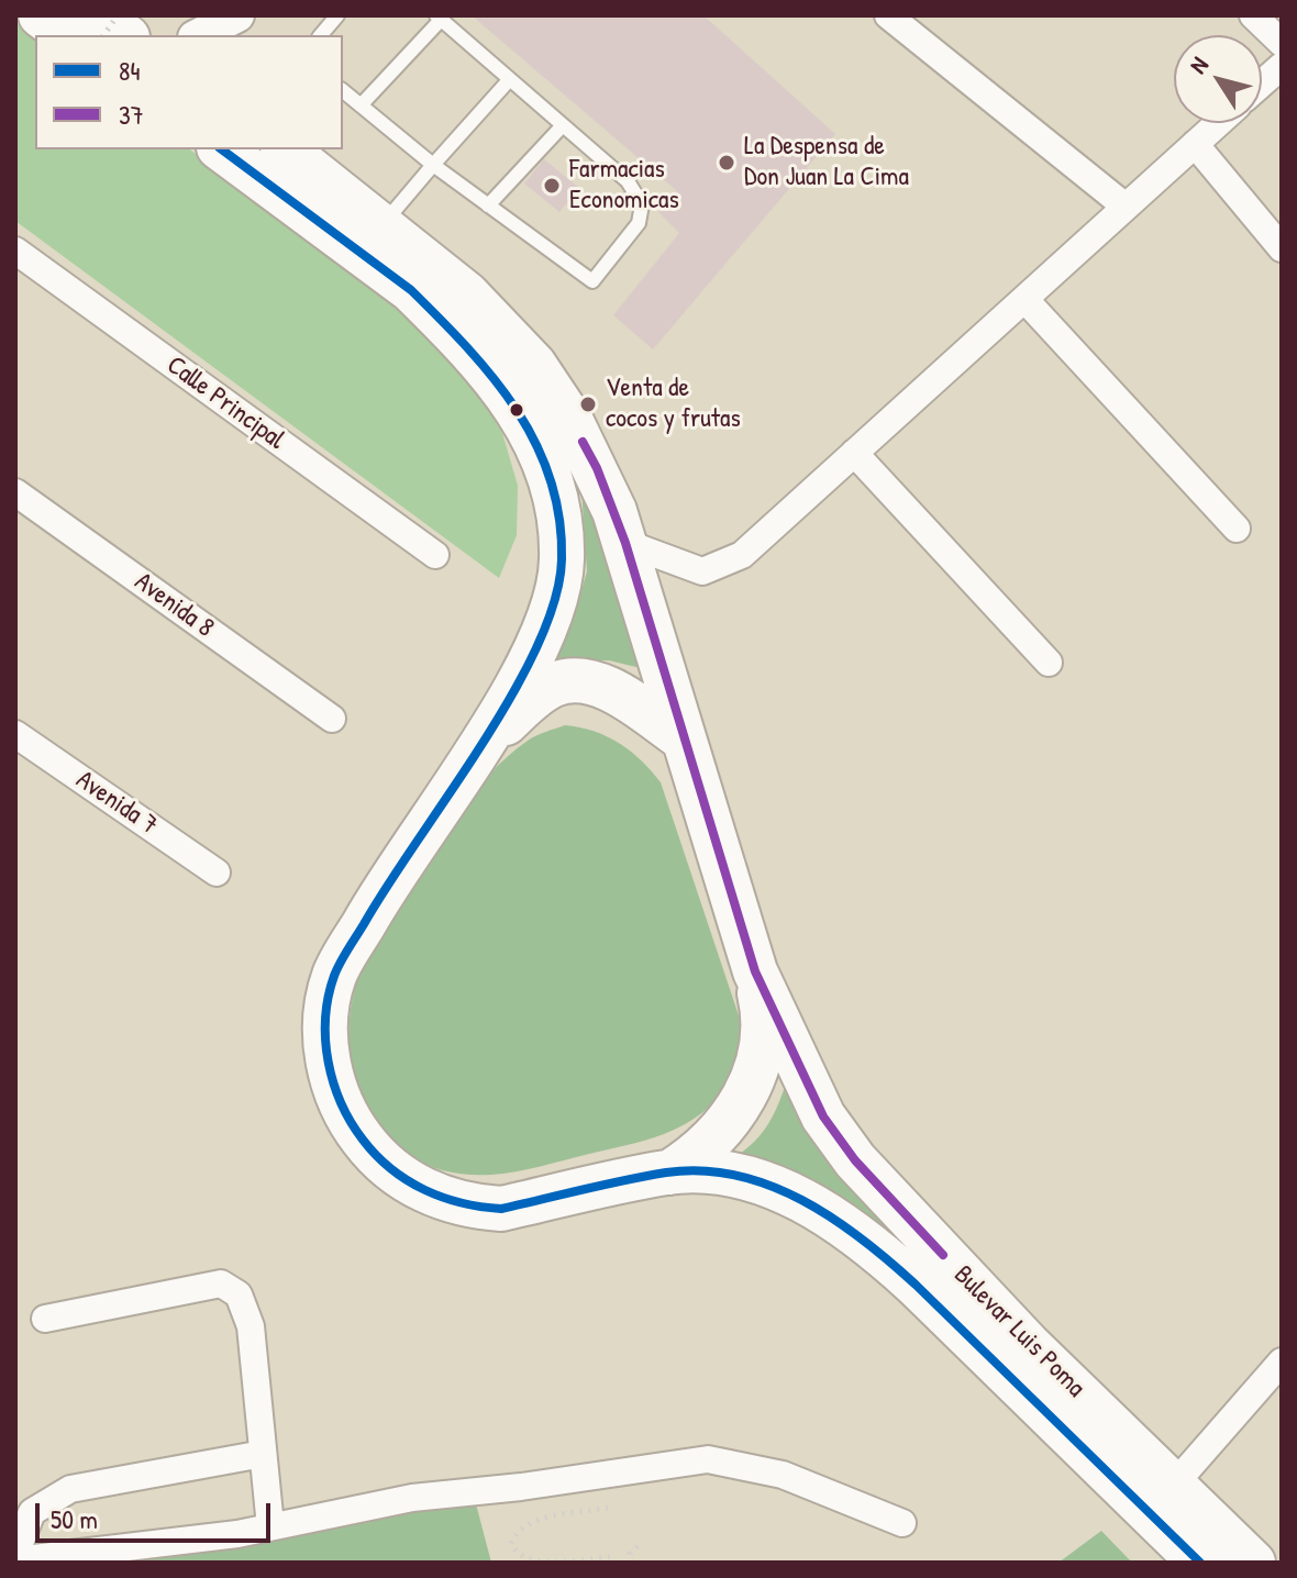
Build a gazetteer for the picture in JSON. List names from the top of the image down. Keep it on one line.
{"streets":{"highway":["Bulevar Luis Poma"],"street":["Calle Principal","Avenida 8","Avenida 7"]},"places":["La Despensa de Don Juan La Cima","Farmacias Economicas","Venta de cocos y frutas"],"lines":["transit line 84","transit line 37"],"legend":["84","37"],"scale_bar":"50 m","north":"top left"}
